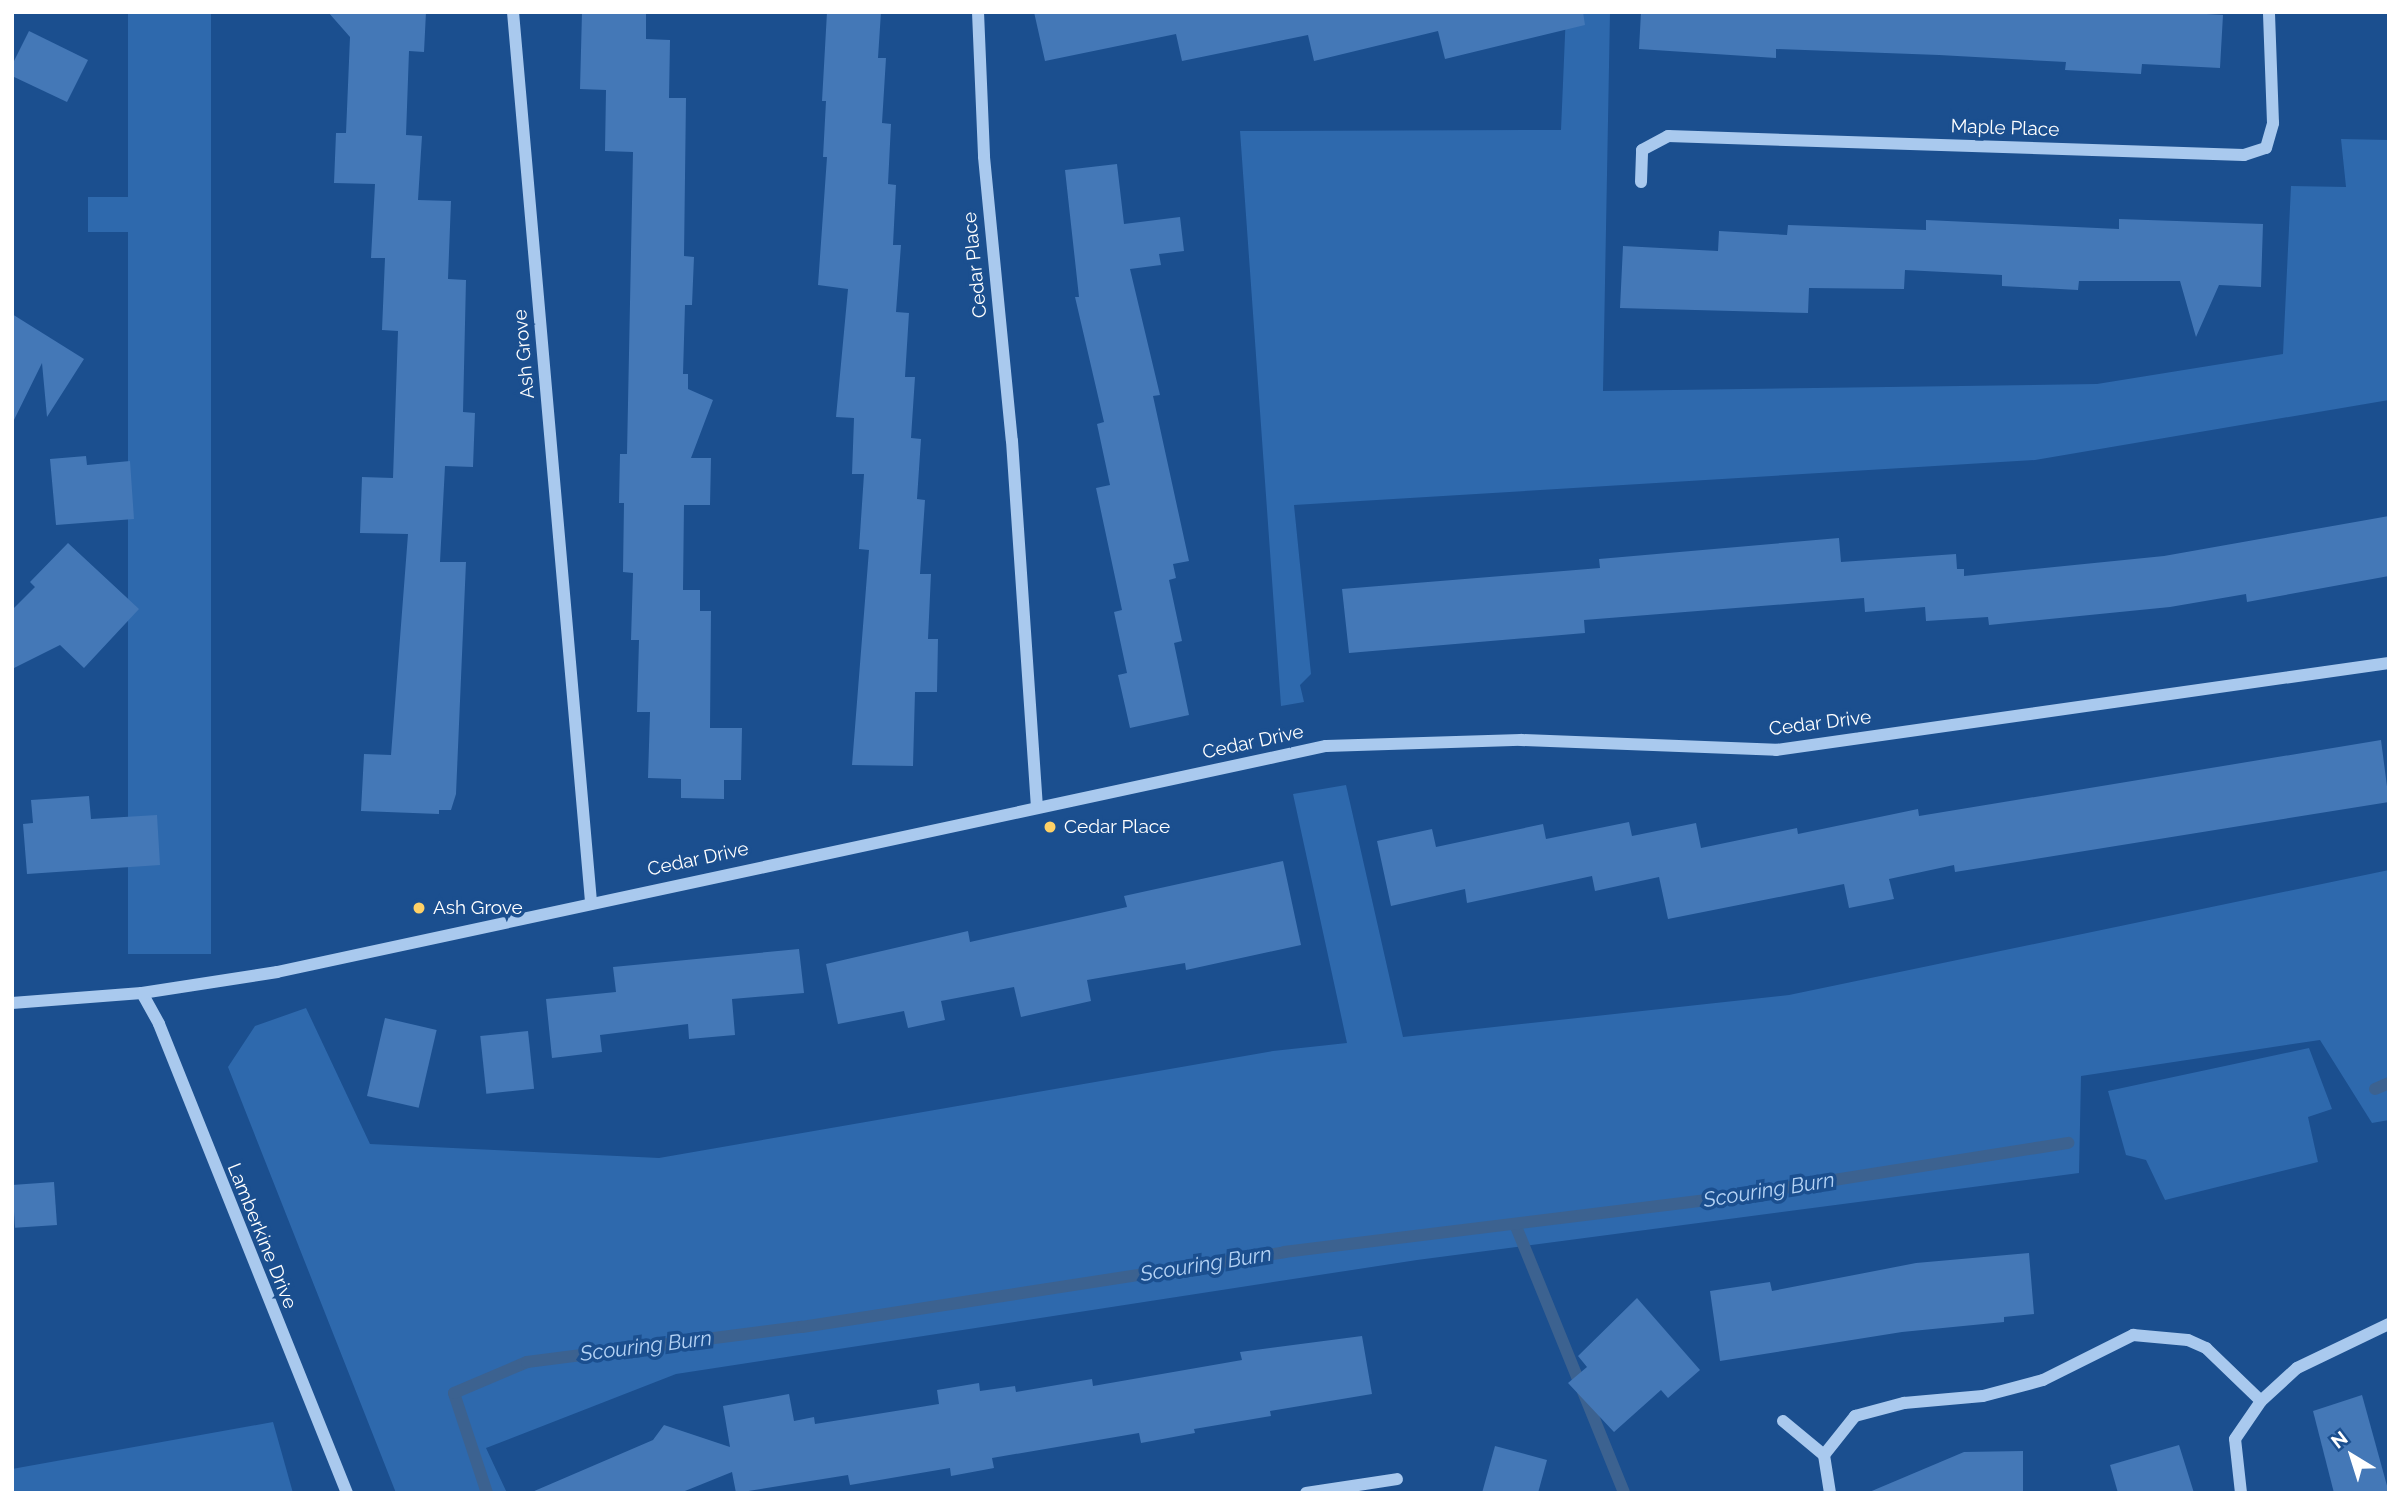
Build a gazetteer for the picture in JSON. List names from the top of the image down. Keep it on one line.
{"streets":{"street":["Maple Place","Cedar Place","Ash Grove","Cedar Drive","Lamberkine Drive"]},"crossings":[["Cedar Place","Cedar Drive"],["Ash Grove","Cedar Drive"],["Cedar Drive","Lamberkine Drive"]],"water":["Scouring Burn"],"places":["Cedar Place","Ash Grove"],"north":"top left"}
